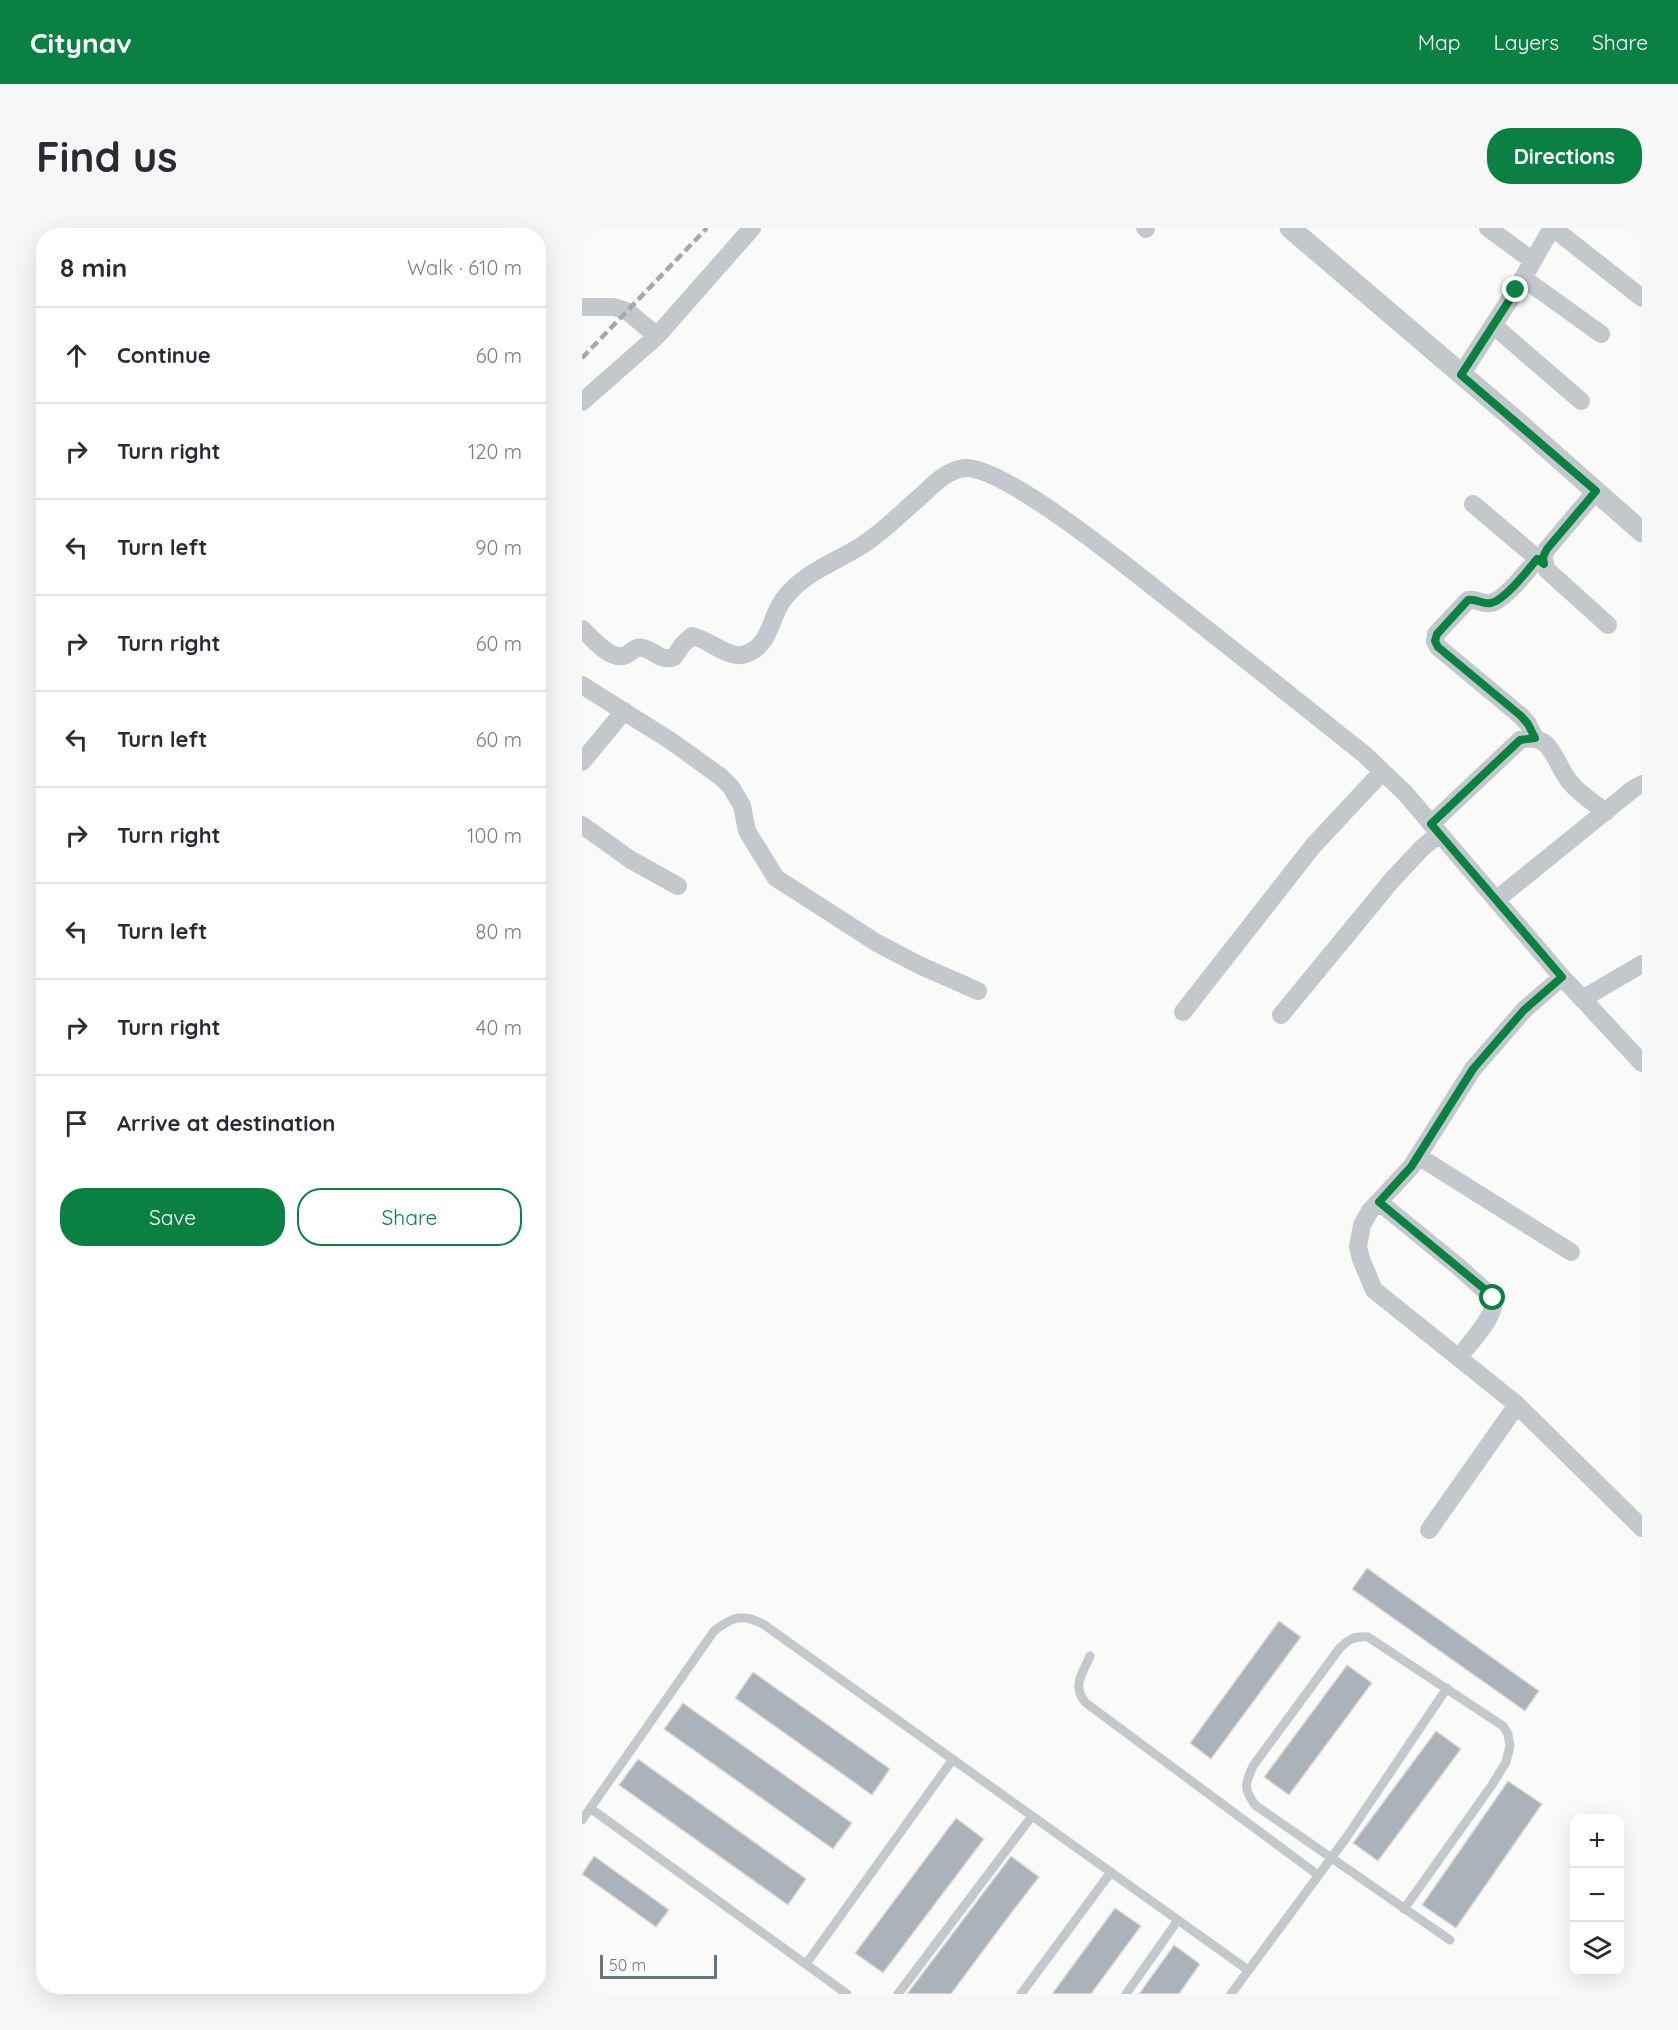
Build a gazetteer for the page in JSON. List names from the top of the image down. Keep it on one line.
{"scale_bar":"50 m","page":{"header":"Citynav","nav":["Map","Layers","Share"],"buttons":["Directions",["Save","Share"]],"title":"Find us","heading":["8 min","Walk · 610 m"],"list":[["Continue","60 m"],["Turn right","120 m"],["Turn left","90 m"],["Turn right","60 m"],["Turn left","60 m"],["Turn right","100 m"],["Turn left","80 m"],["Turn right","40 m"],"Arrive at destination"],"map_buttons":["+","−"],"scale":"50 m"}}
